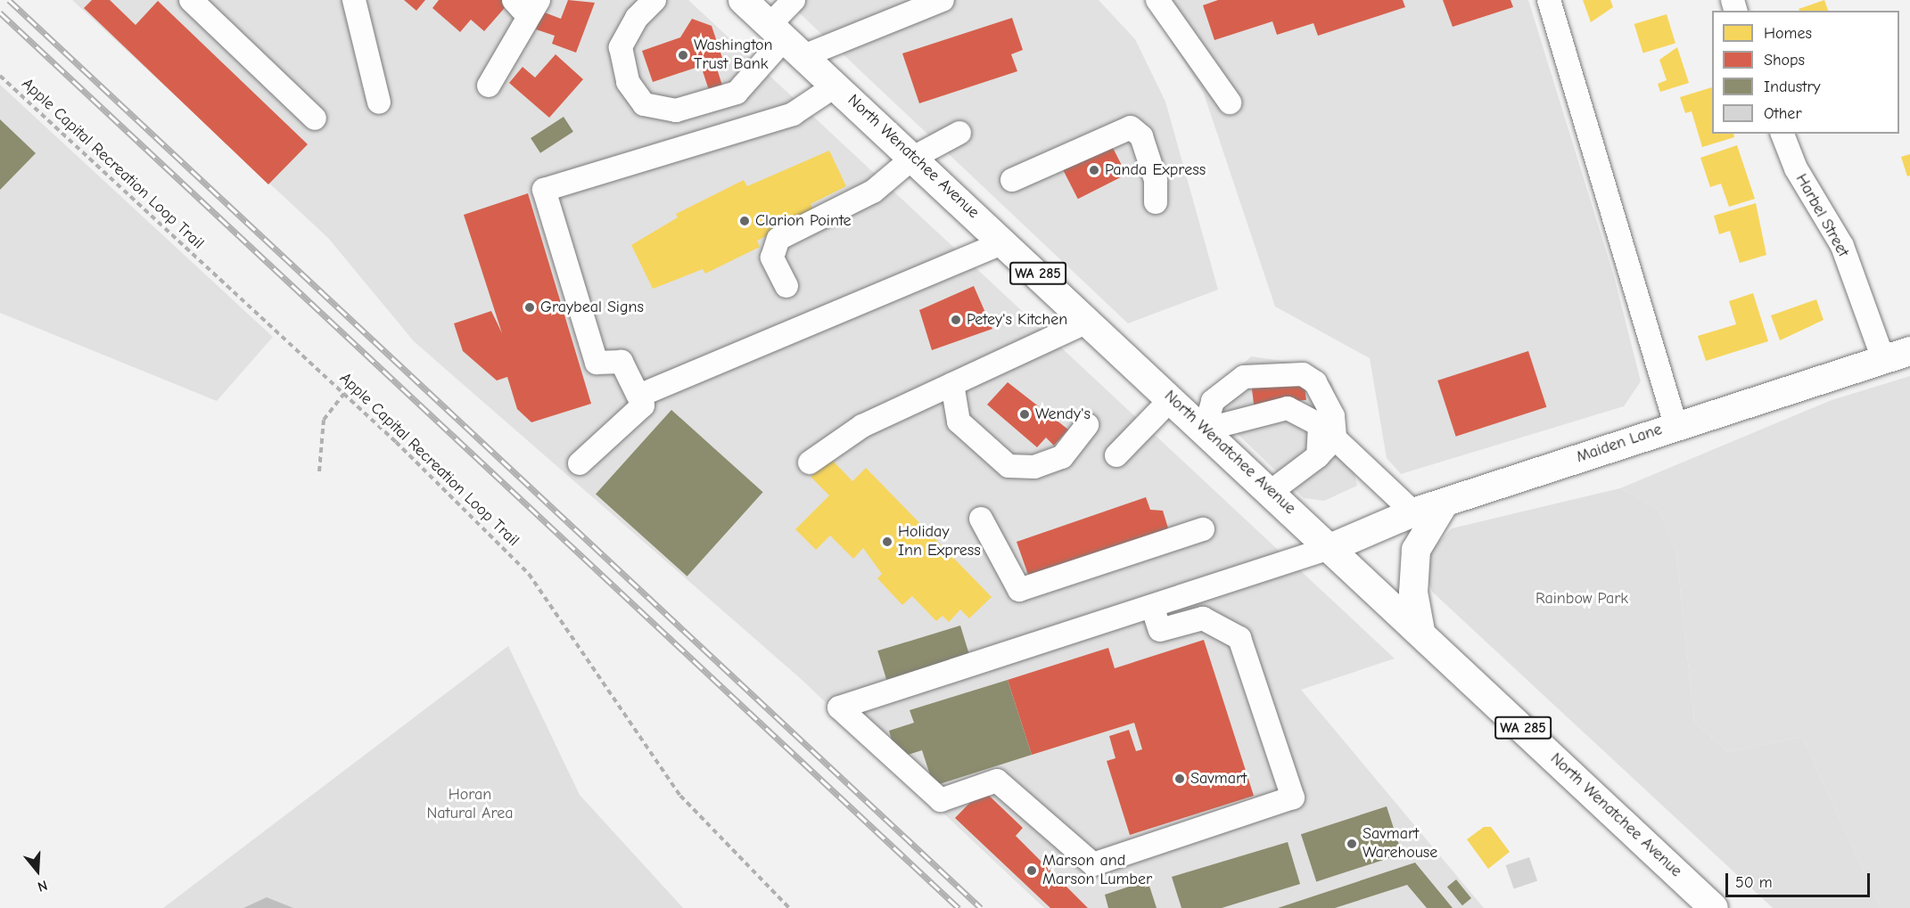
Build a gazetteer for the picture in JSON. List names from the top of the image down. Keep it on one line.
{"streets":{"main road":["North Wenatchee Avenue","WA 285","Maiden Lane"],"street":["Harbel Street"],"path":["Apple Capital Recreation Loop Trail"]},"crossings":[["North Wenatchee Avenue","Maiden Lane"],["Harbel Street","Maiden Lane"]],"parks":["Rainbow Park","Horan Natural Area"],"places":["Washington Trust Bank","Panda Express","Clarion Pointe","Graybeal Signs","Petey's Kitchen","Wendy's","Holiday Inn Express","Savmart","Savmart Warehouse","Marson and Marson Lumber"],"legend":["Homes","Shops","Industry","Other"],"scale_bar":"50 m","north":"bottom"}
